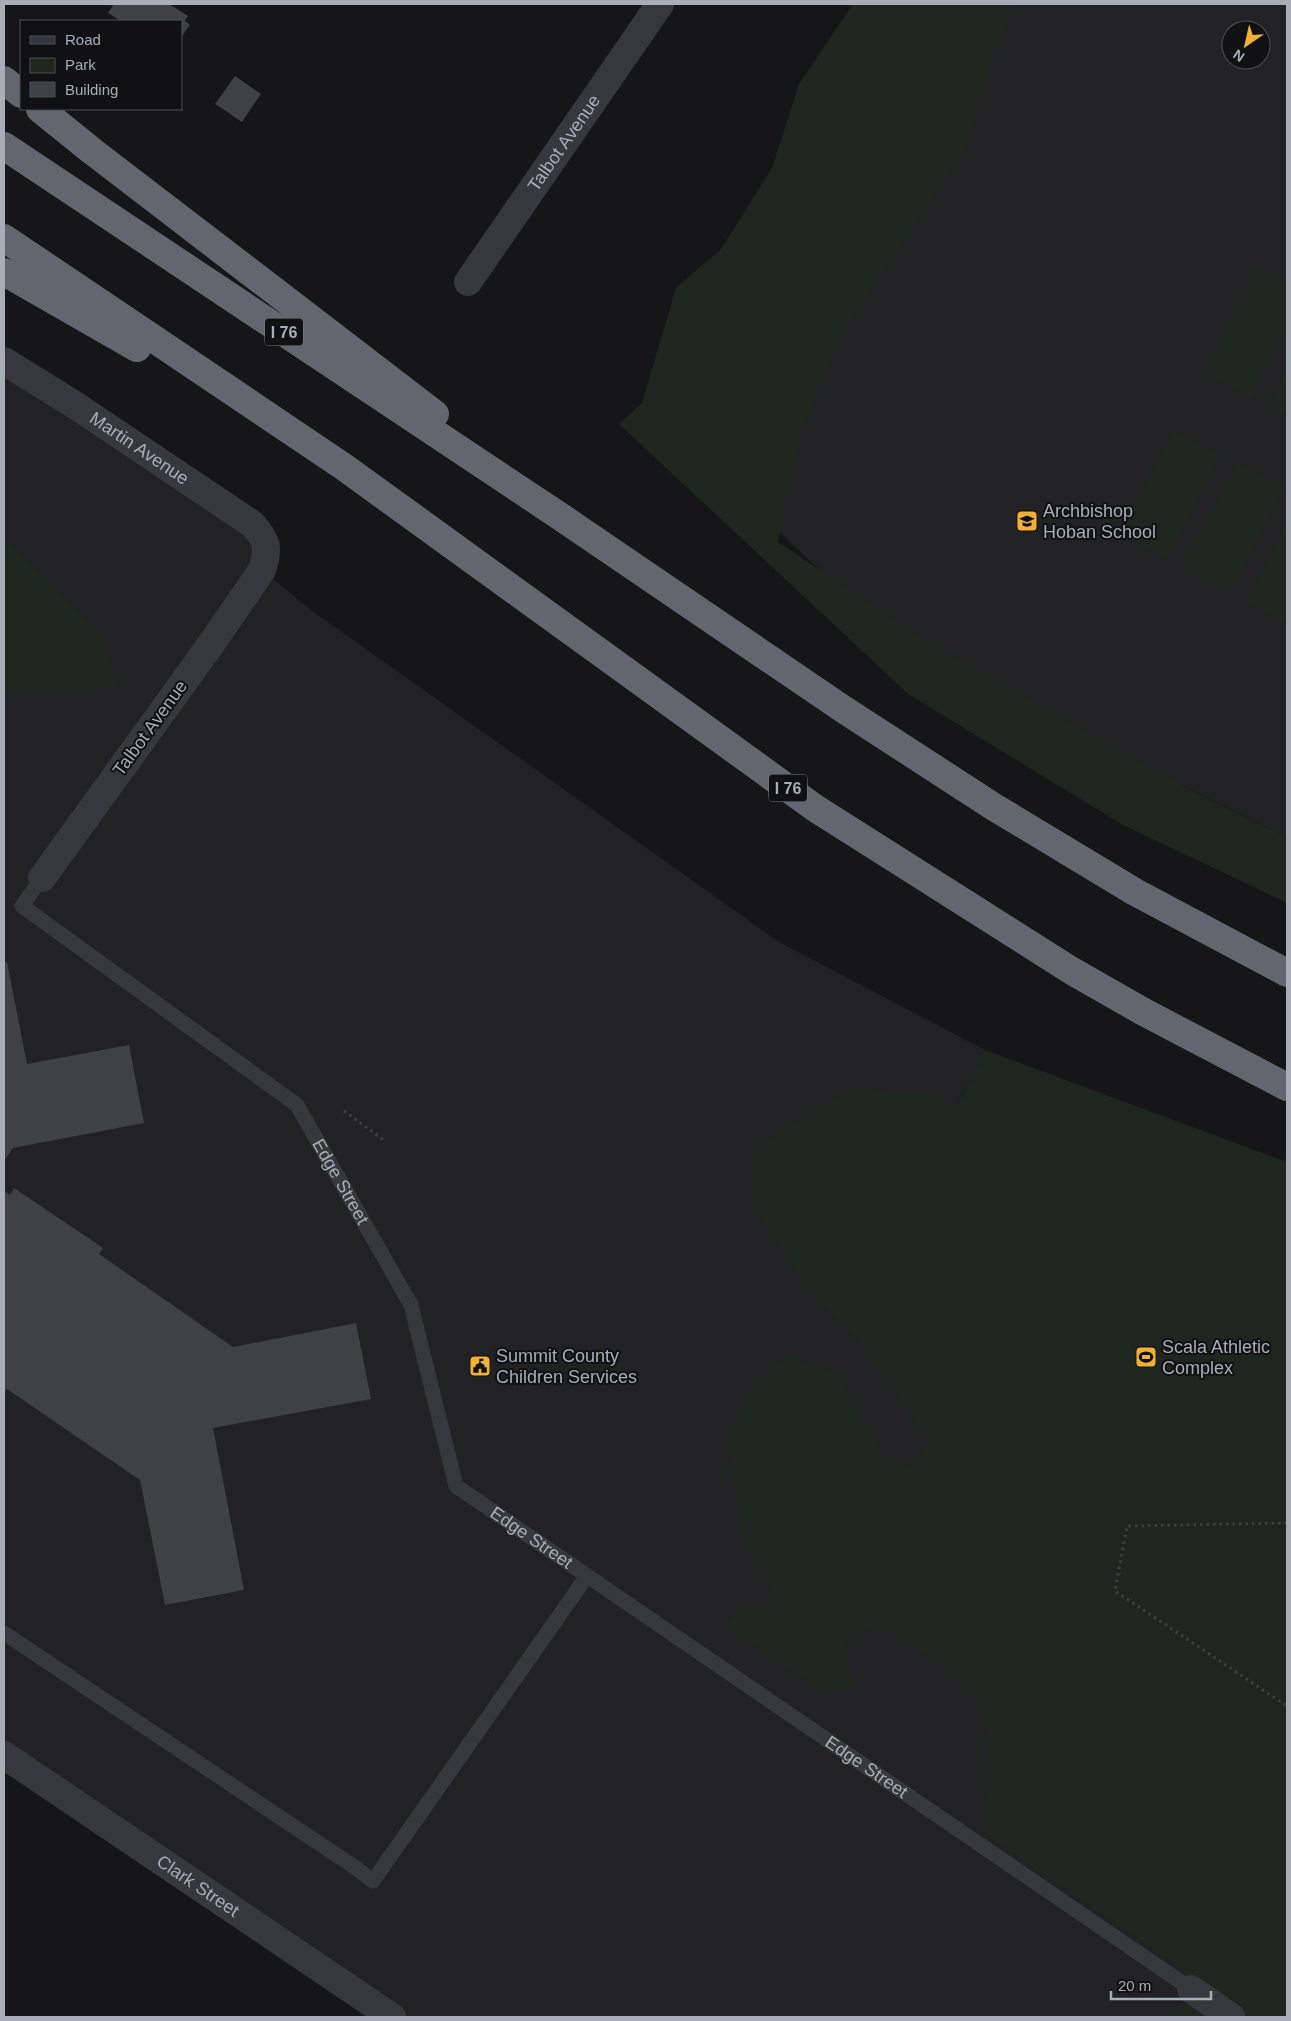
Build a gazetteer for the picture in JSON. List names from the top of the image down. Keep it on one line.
{"streets":{"highway":["I 76"],"street":["Talbot Avenue","Martin Avenue","Edge Street","Clark Street"]},"crossings":[["Talbot Avenue","Martin Avenue"],["Talbot Avenue","Edge Street"]],"places":{"school or university":["Archbishop Hoban School"],"sports":["Scala Athletic Complex"],"public building":["Summit County Children Services"]},"legend":["Road","Park","Building"],"scale_bar":"20 m","north":"bottom left"}
